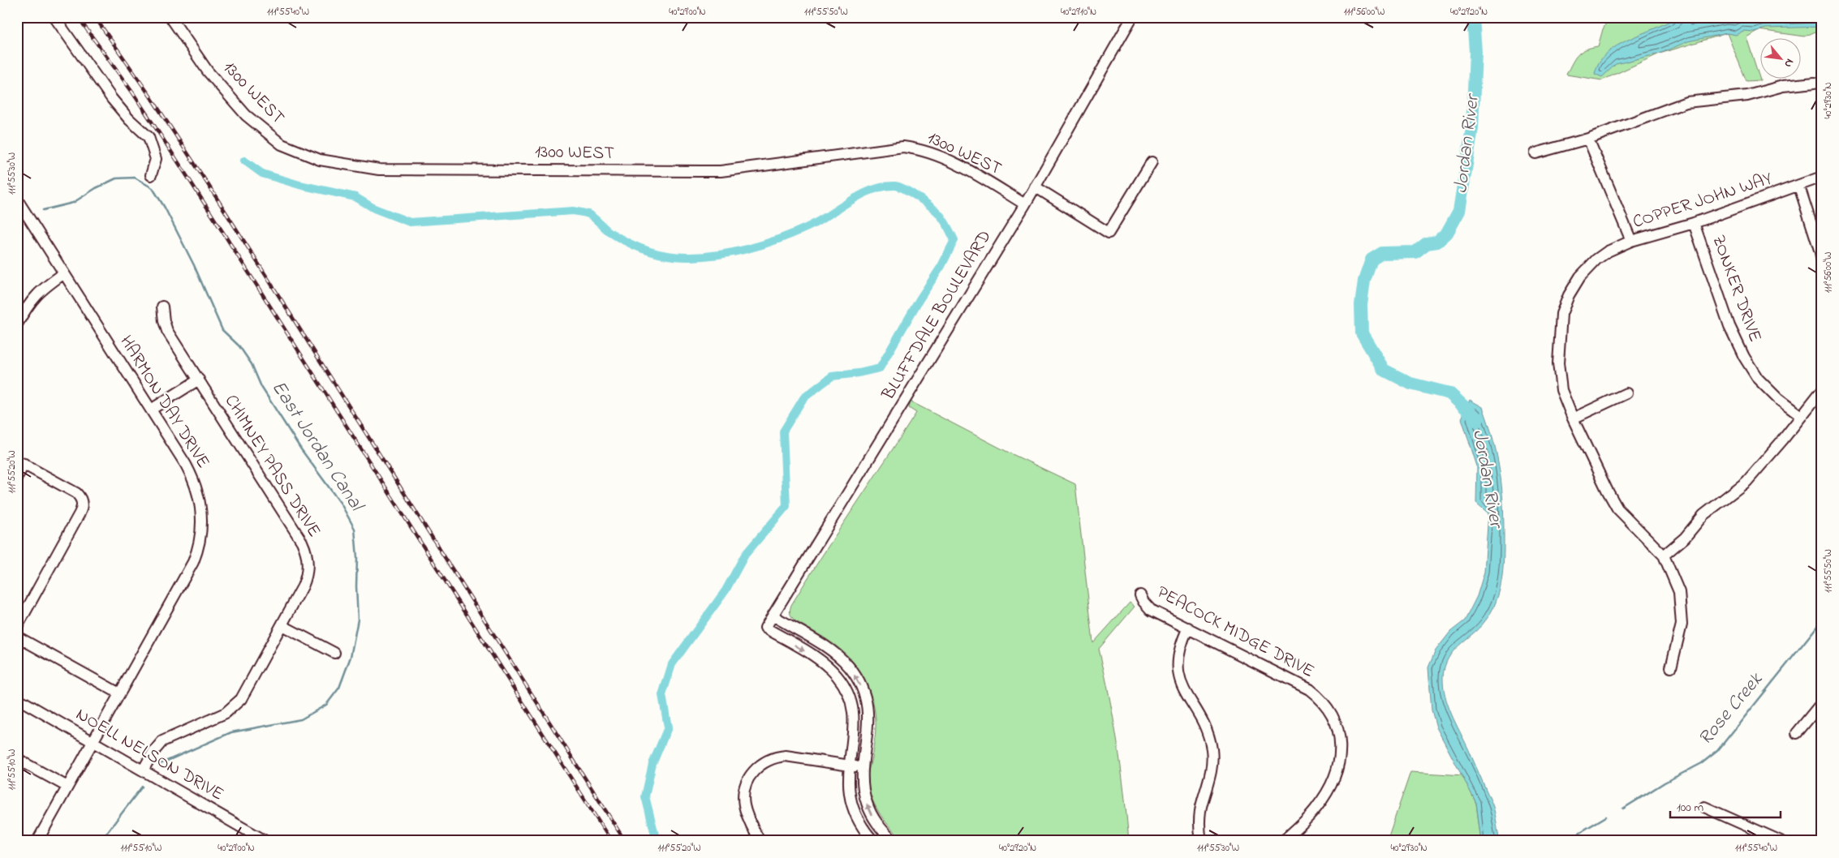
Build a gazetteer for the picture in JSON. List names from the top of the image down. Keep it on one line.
{"streets":{"street":["1300 WEST","COPPER JOHN WAY","ZONKER DRIVE","BLUFFDALE BOULEVARD","HARMON DAY DRIVE","CHIMNEY PASS DRIVE","PEACOCK MIDGE DRIVE","NOELL NELSON DRIVE"]},"crossings":[["1300 WEST","BLUFFDALE BOULEVARD"],["COPPER JOHN WAY","ZONKER DRIVE"],["HARMON DAY DRIVE","NOELL NELSON DRIVE"],["CHIMNEY PASS DRIVE","NOELL NELSON DRIVE"]],"water":["Jordan River","East Jordan Canal","Rose Creek"],"scale_bar":"100 m","north":"bottom right","coordinates":["111°55'40\"W","40°29'00\"N","111°55'50\"W","40°29'10\"N","111°56'00\"W","40°29'20\"N","40°29'30\"N","111°55'30\"W","111°55'20\"W","111°55'10\"W"]}
